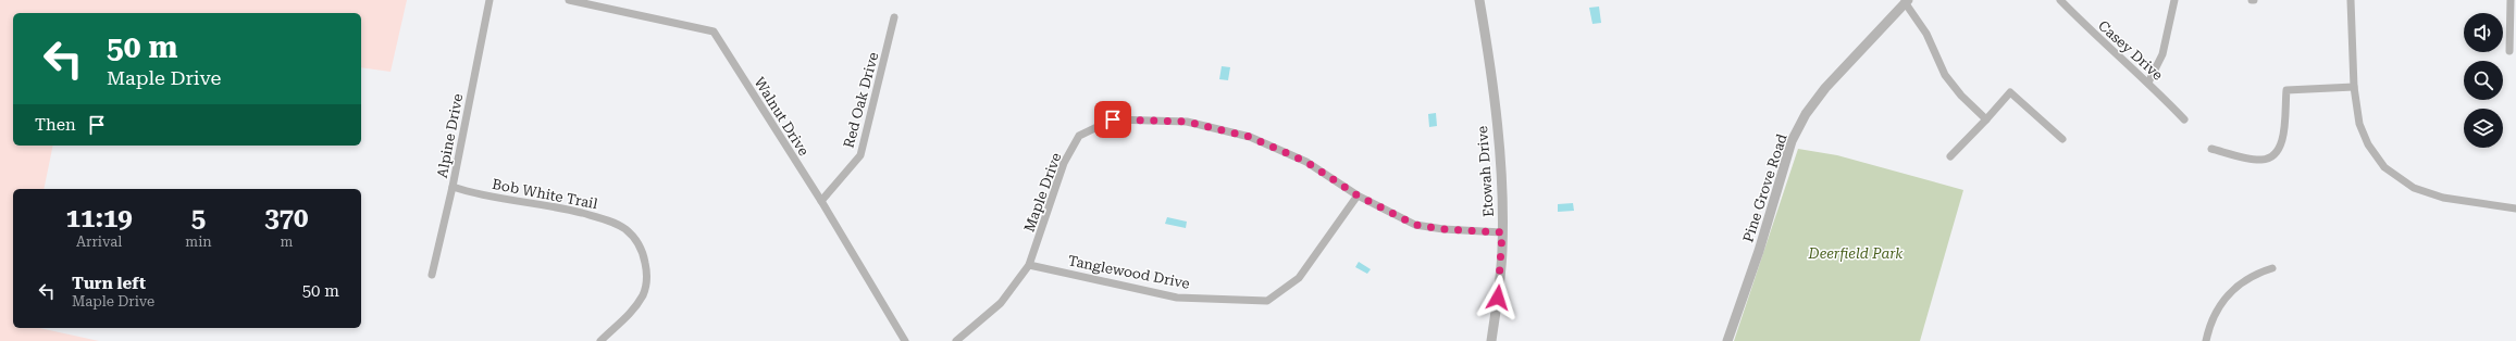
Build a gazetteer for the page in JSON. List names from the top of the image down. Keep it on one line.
{"streets":{"street":["Casey Drive","Red Oak Drive","Walnut Drive","Alpine Drive","Etowah Drive","Pine Grove Road","Maple Drive","Bob White Trail","Tanglewood Drive"]},"crossings":[["Red Oak Drive","Walnut Drive"],["Alpine Drive","Bob White Trail"],["Etowah Drive","Maple Drive"],["Maple Drive","Tanglewood Drive"]],"parks":["Deerfield Park"],"page":{"turn":["50 m","Maple Drive"],"then":"Then","eta":["11:19","Arrival","5","min","370","m"],"list":[{"name":"Turn left","note":"Maple Drive","value":"50 m"}]}}
